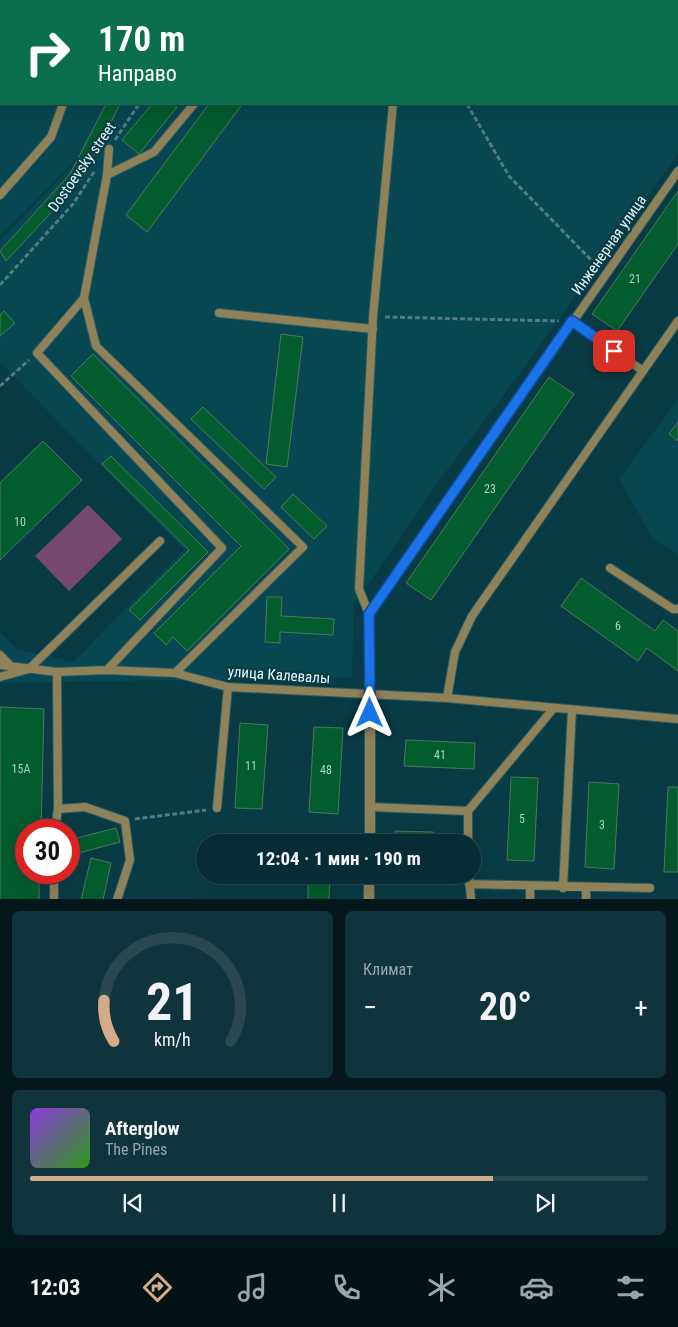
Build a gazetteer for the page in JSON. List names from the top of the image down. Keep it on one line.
{"streets":{"lane":["Инженерная улица","улица Калевалы"],"path":["Dostoevsky street"]},"house_numbers":["21","23","10","6","41","11","15А","48","5","3"],"page":{"turn":["170 m","Направо"],"limit":"30","trip":"12:04 · 1 мин · 190 m","tile":"Климат","heat":["−","20°","+"],"song":["Afterglow","The Pines"],"tabs":"12:03","gauge":["21","km/h"]}}
